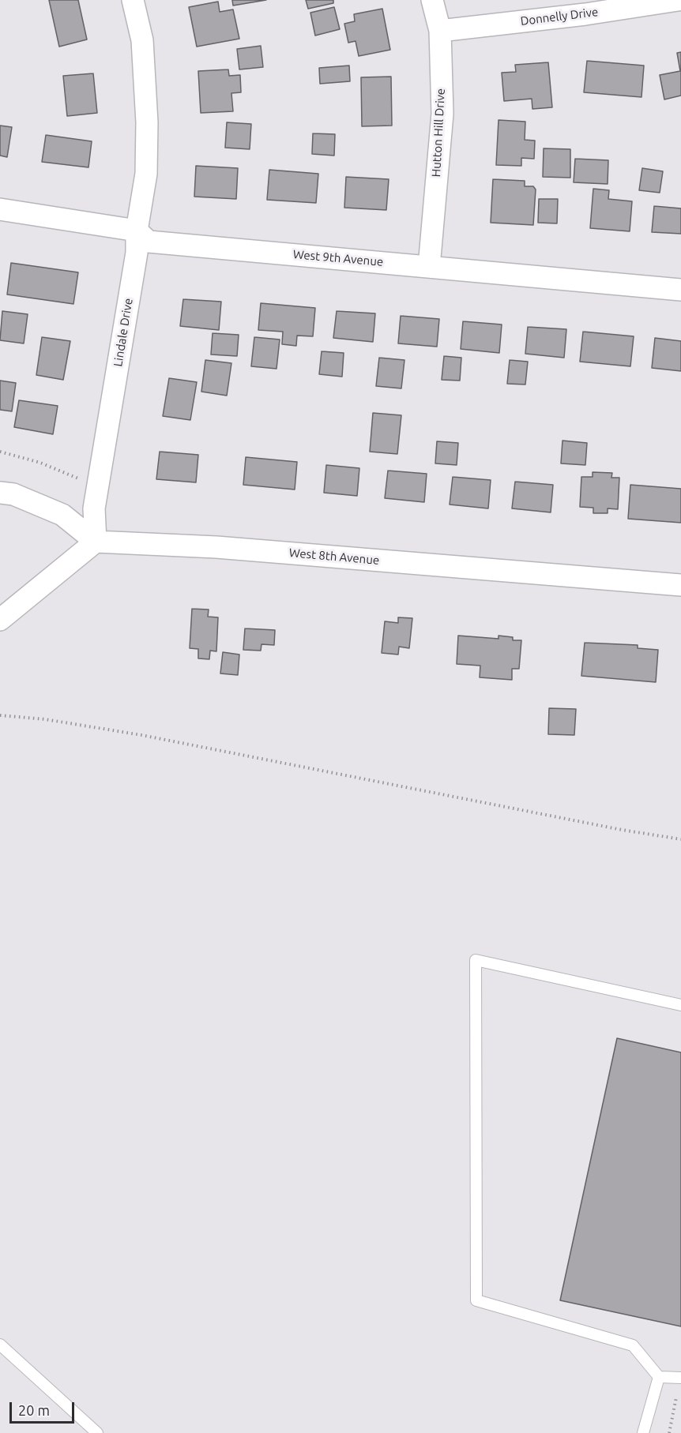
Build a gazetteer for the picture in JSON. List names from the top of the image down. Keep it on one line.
{"streets":{"street":["Donnelly Drive","Hutton Hill Drive","West 9th Avenue","Lindale Drive","West 8th Avenue"]},"crossings":[["Donnelly Drive","Hutton Hill Drive"],["Hutton Hill Drive","West 9th Avenue"],["West 9th Avenue","Lindale Drive"],["Lindale Drive","West 8th Avenue"]],"scale_bar":"20 m"}
